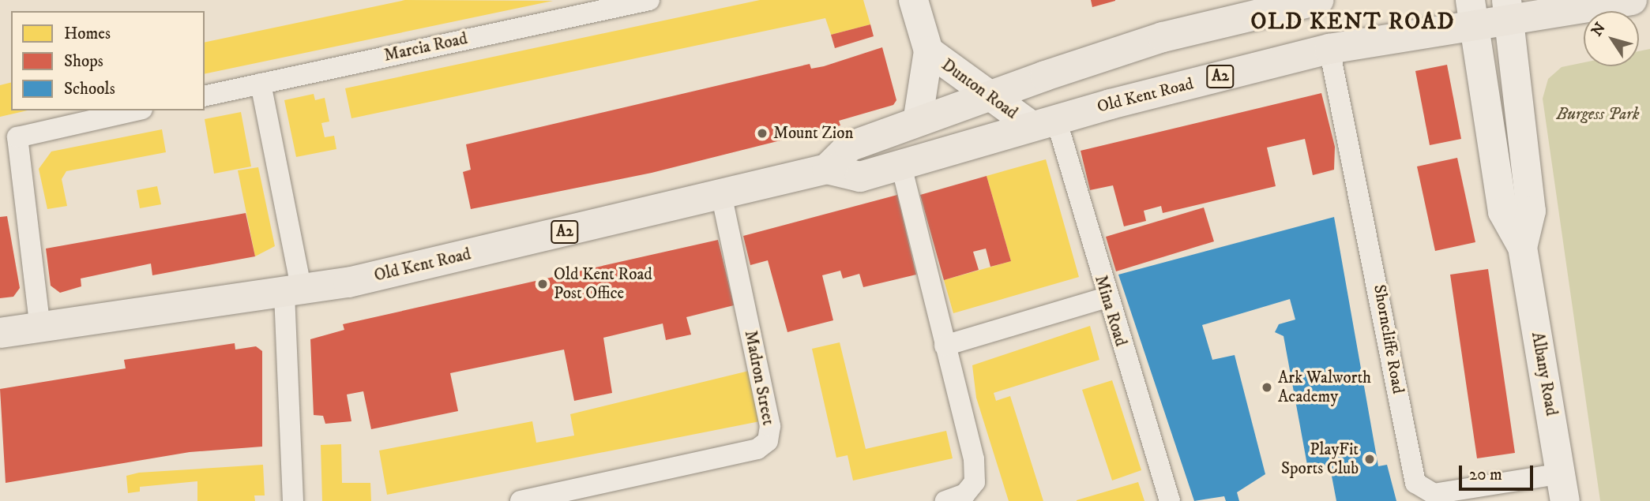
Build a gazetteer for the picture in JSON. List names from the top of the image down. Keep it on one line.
{"streets":{"highway":["A2","Old Kent Road"],"main road":["Dunton Road","Albany Road"],"street":["Marcia Road","Mina Road","Shorncliffe Road","Madron Street"]},"crossings":[["Dunton Road","Old Kent Road"],["Dunton Road","Mina Road"],["Old Kent Road","Mina Road"],["Old Kent Road","Shorncliffe Road"],["Old Kent Road","Albany Road"],["Old Kent Road","Madron Street"],["Shorncliffe Road","Albany Road"]],"districts":["OLD KENT ROAD"],"parks":["Burgess Park"],"places":["Mount Zion","Old Kent Road Post Office","Ark Walworth Academy","PlayFit Sports Club"],"legend":["Homes","Shops","Schools"],"scale_bar":"20 m","north":"top left"}
